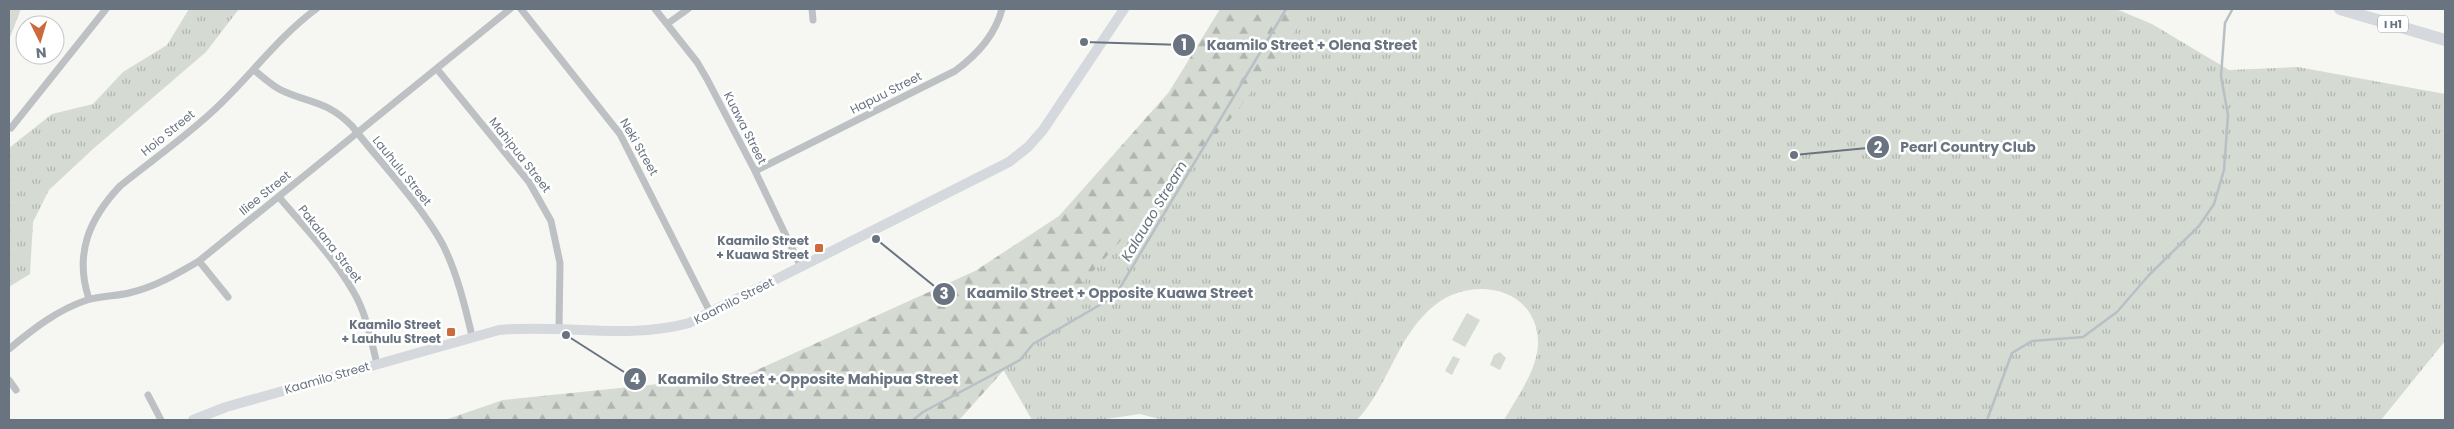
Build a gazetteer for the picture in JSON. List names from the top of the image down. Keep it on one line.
{"streets":{"highway":["I H1"],"street":["Hapuu Street","Kuawa Street","Hoio Street","Neki Street","Mahipua Street","Lauhulu Street","Iliee Street","Pakalana Street","Kaamilo Street"]},"crossings":[["Hapuu Street","Kuawa Street"],["Kuawa Street","Kaamilo Street"],["Hoio Street","Lauhulu Street"],["Hoio Street","Iliee Street"],["Neki Street","Kaamilo Street"],["Mahipua Street","Iliee Street"],["Mahipua Street","Kaamilo Street"],["Lauhulu Street","Iliee Street"],["Lauhulu Street","Kaamilo Street"],["Iliee Street","Pakalana Street"],["Pakalana Street","Kaamilo Street"]],"water":["Kalauao Stream"],"places":{"other":["Kaamilo Street + Olena Street","Pearl Country Club","Kaamilo Street + Opposite Kuawa Street","Kaamilo Street + Opposite Mahipua Street"],"transit":["Kaamilo Street + Kuawa Street","Kaamilo Street + Lauhulu Street"]},"north":"bottom"}
